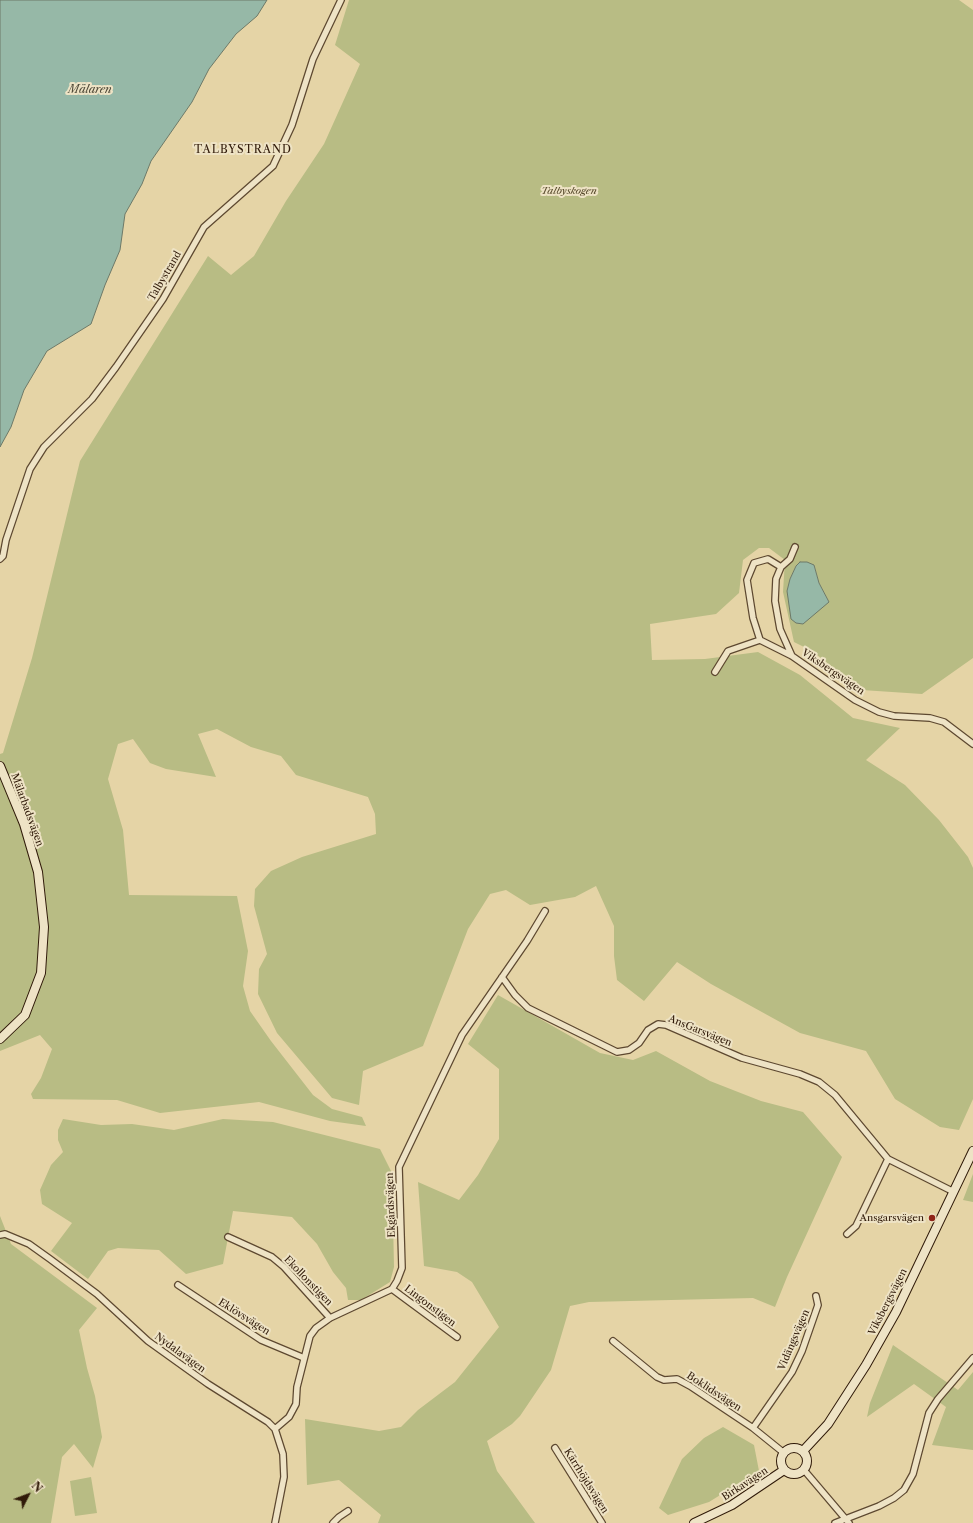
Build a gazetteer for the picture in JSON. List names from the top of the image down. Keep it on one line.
{"streets":{"street":["Talbystrand","Viksbergsvägen","Mälarbadsvägen","AnsGarsvägen","Ekgårdsvägen","Ekollonstigen","Lingonstigen","Eklövsvägen","Vidängsvägen","Nydalavägen","Boklidsvägen","Kärrhöjdsvägen","Birkavägen"]},"crossings":[["Viksbergsvägen","AnsGarsvägen"],["Viksbergsvägen","Boklidsvägen"],["Viksbergsvägen","Birkavägen"],["AnsGarsvägen","Ekgårdsvägen"],["Ekgårdsvägen","Lingonstigen"],["Vidängsvägen","Boklidsvägen"],["Boklidsvägen","Birkavägen"]],"districts":["TALBYSTRAND"],"water":["Mälaren"],"parks":["Talbyskogen"],"places":["Ansgarsvägen"],"north":"top right"}
